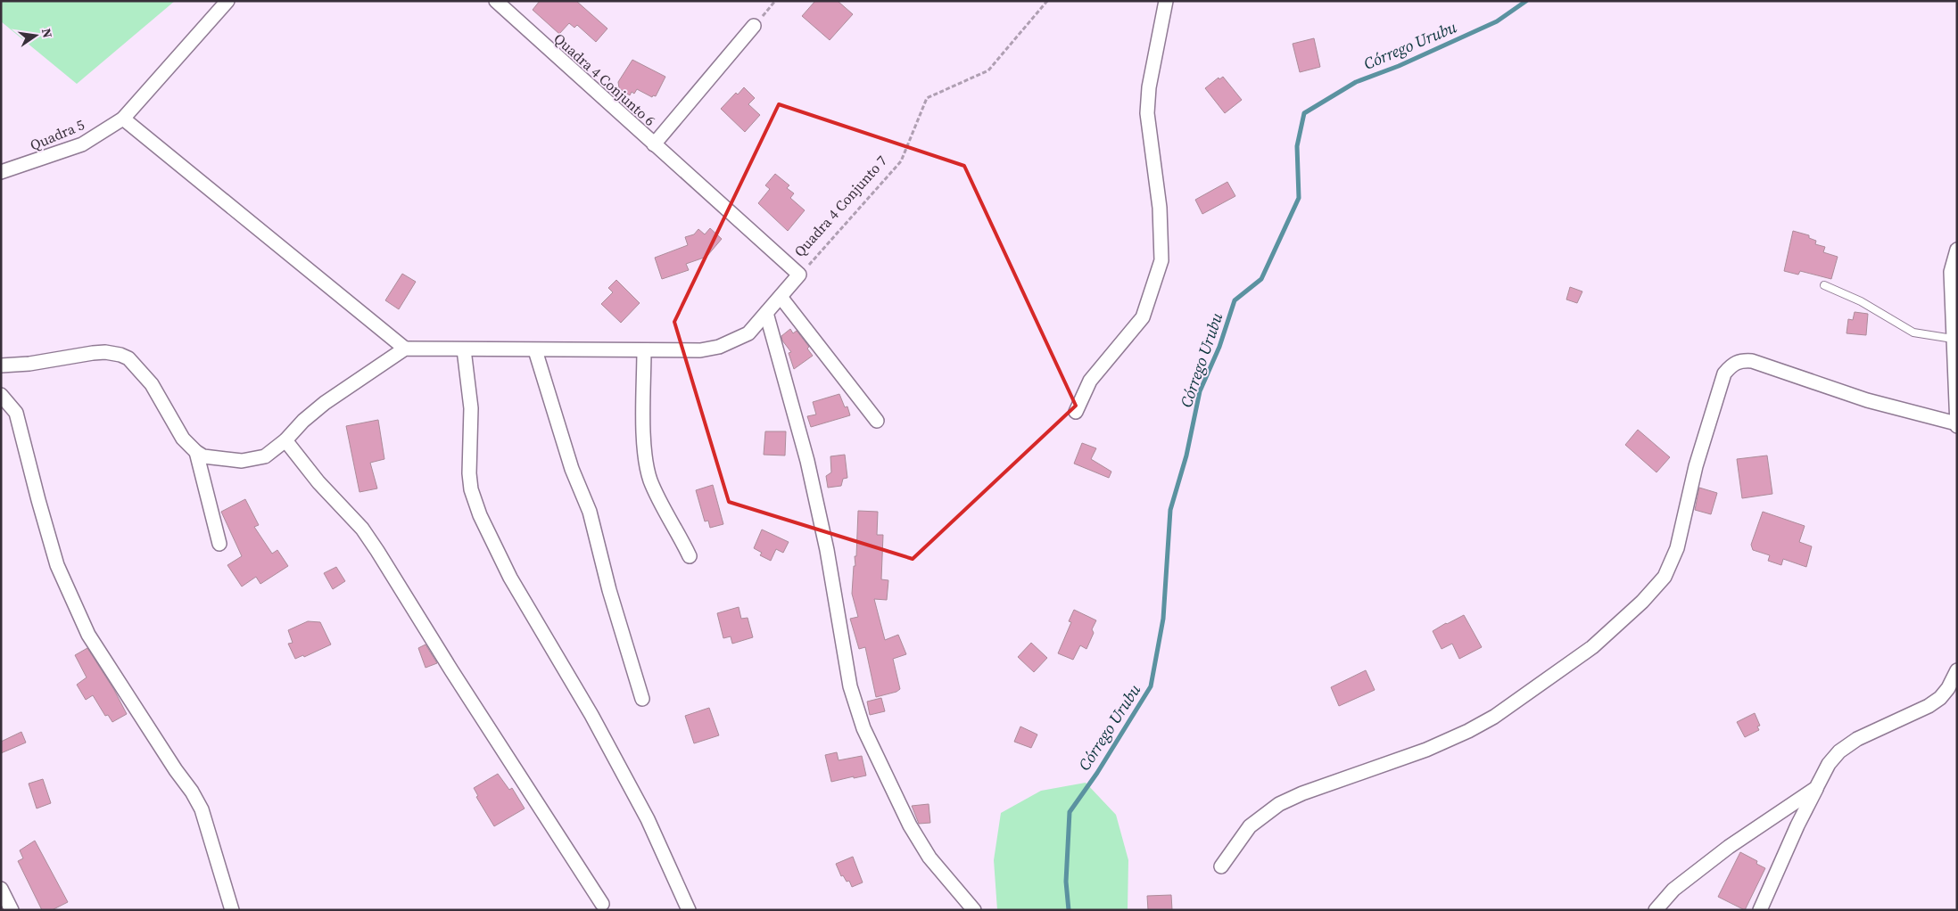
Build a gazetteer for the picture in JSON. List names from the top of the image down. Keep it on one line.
{"streets":{"street":["Quadra 4 Conjunto 6","Quadra 5","Quadra 4 Conjunto 7"]},"crossings":[["Quadra 4 Conjunto 6","Quadra 4 Conjunto 7"]],"water":["Córrego Urubu"],"north":"right"}
